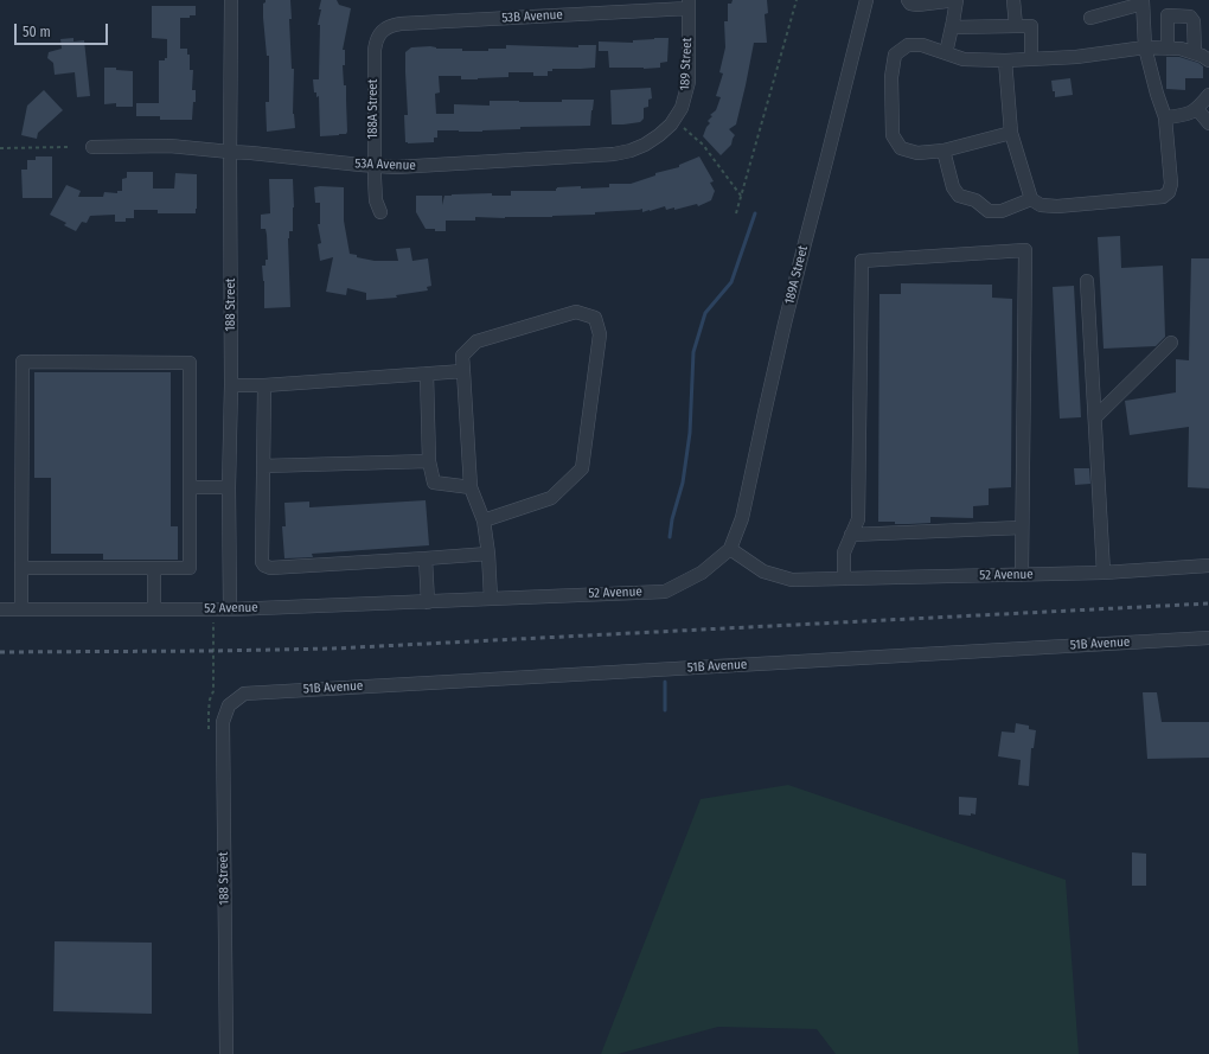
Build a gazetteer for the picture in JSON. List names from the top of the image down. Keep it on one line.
{"streets":{"street":["53B Avenue","189 Street","188A Street","53A Avenue","189A Street","188 Street","52 Avenue","51B Avenue"]},"crossings":[["53B Avenue","189 Street"],["53B Avenue","188A Street"],["189 Street","53A Avenue"],["188A Street","53A Avenue"],["53A Avenue","188 Street"],["189A Street","52 Avenue"],["188 Street","52 Avenue"],["188 Street","51B Avenue"]],"scale_bar":"50 m"}
